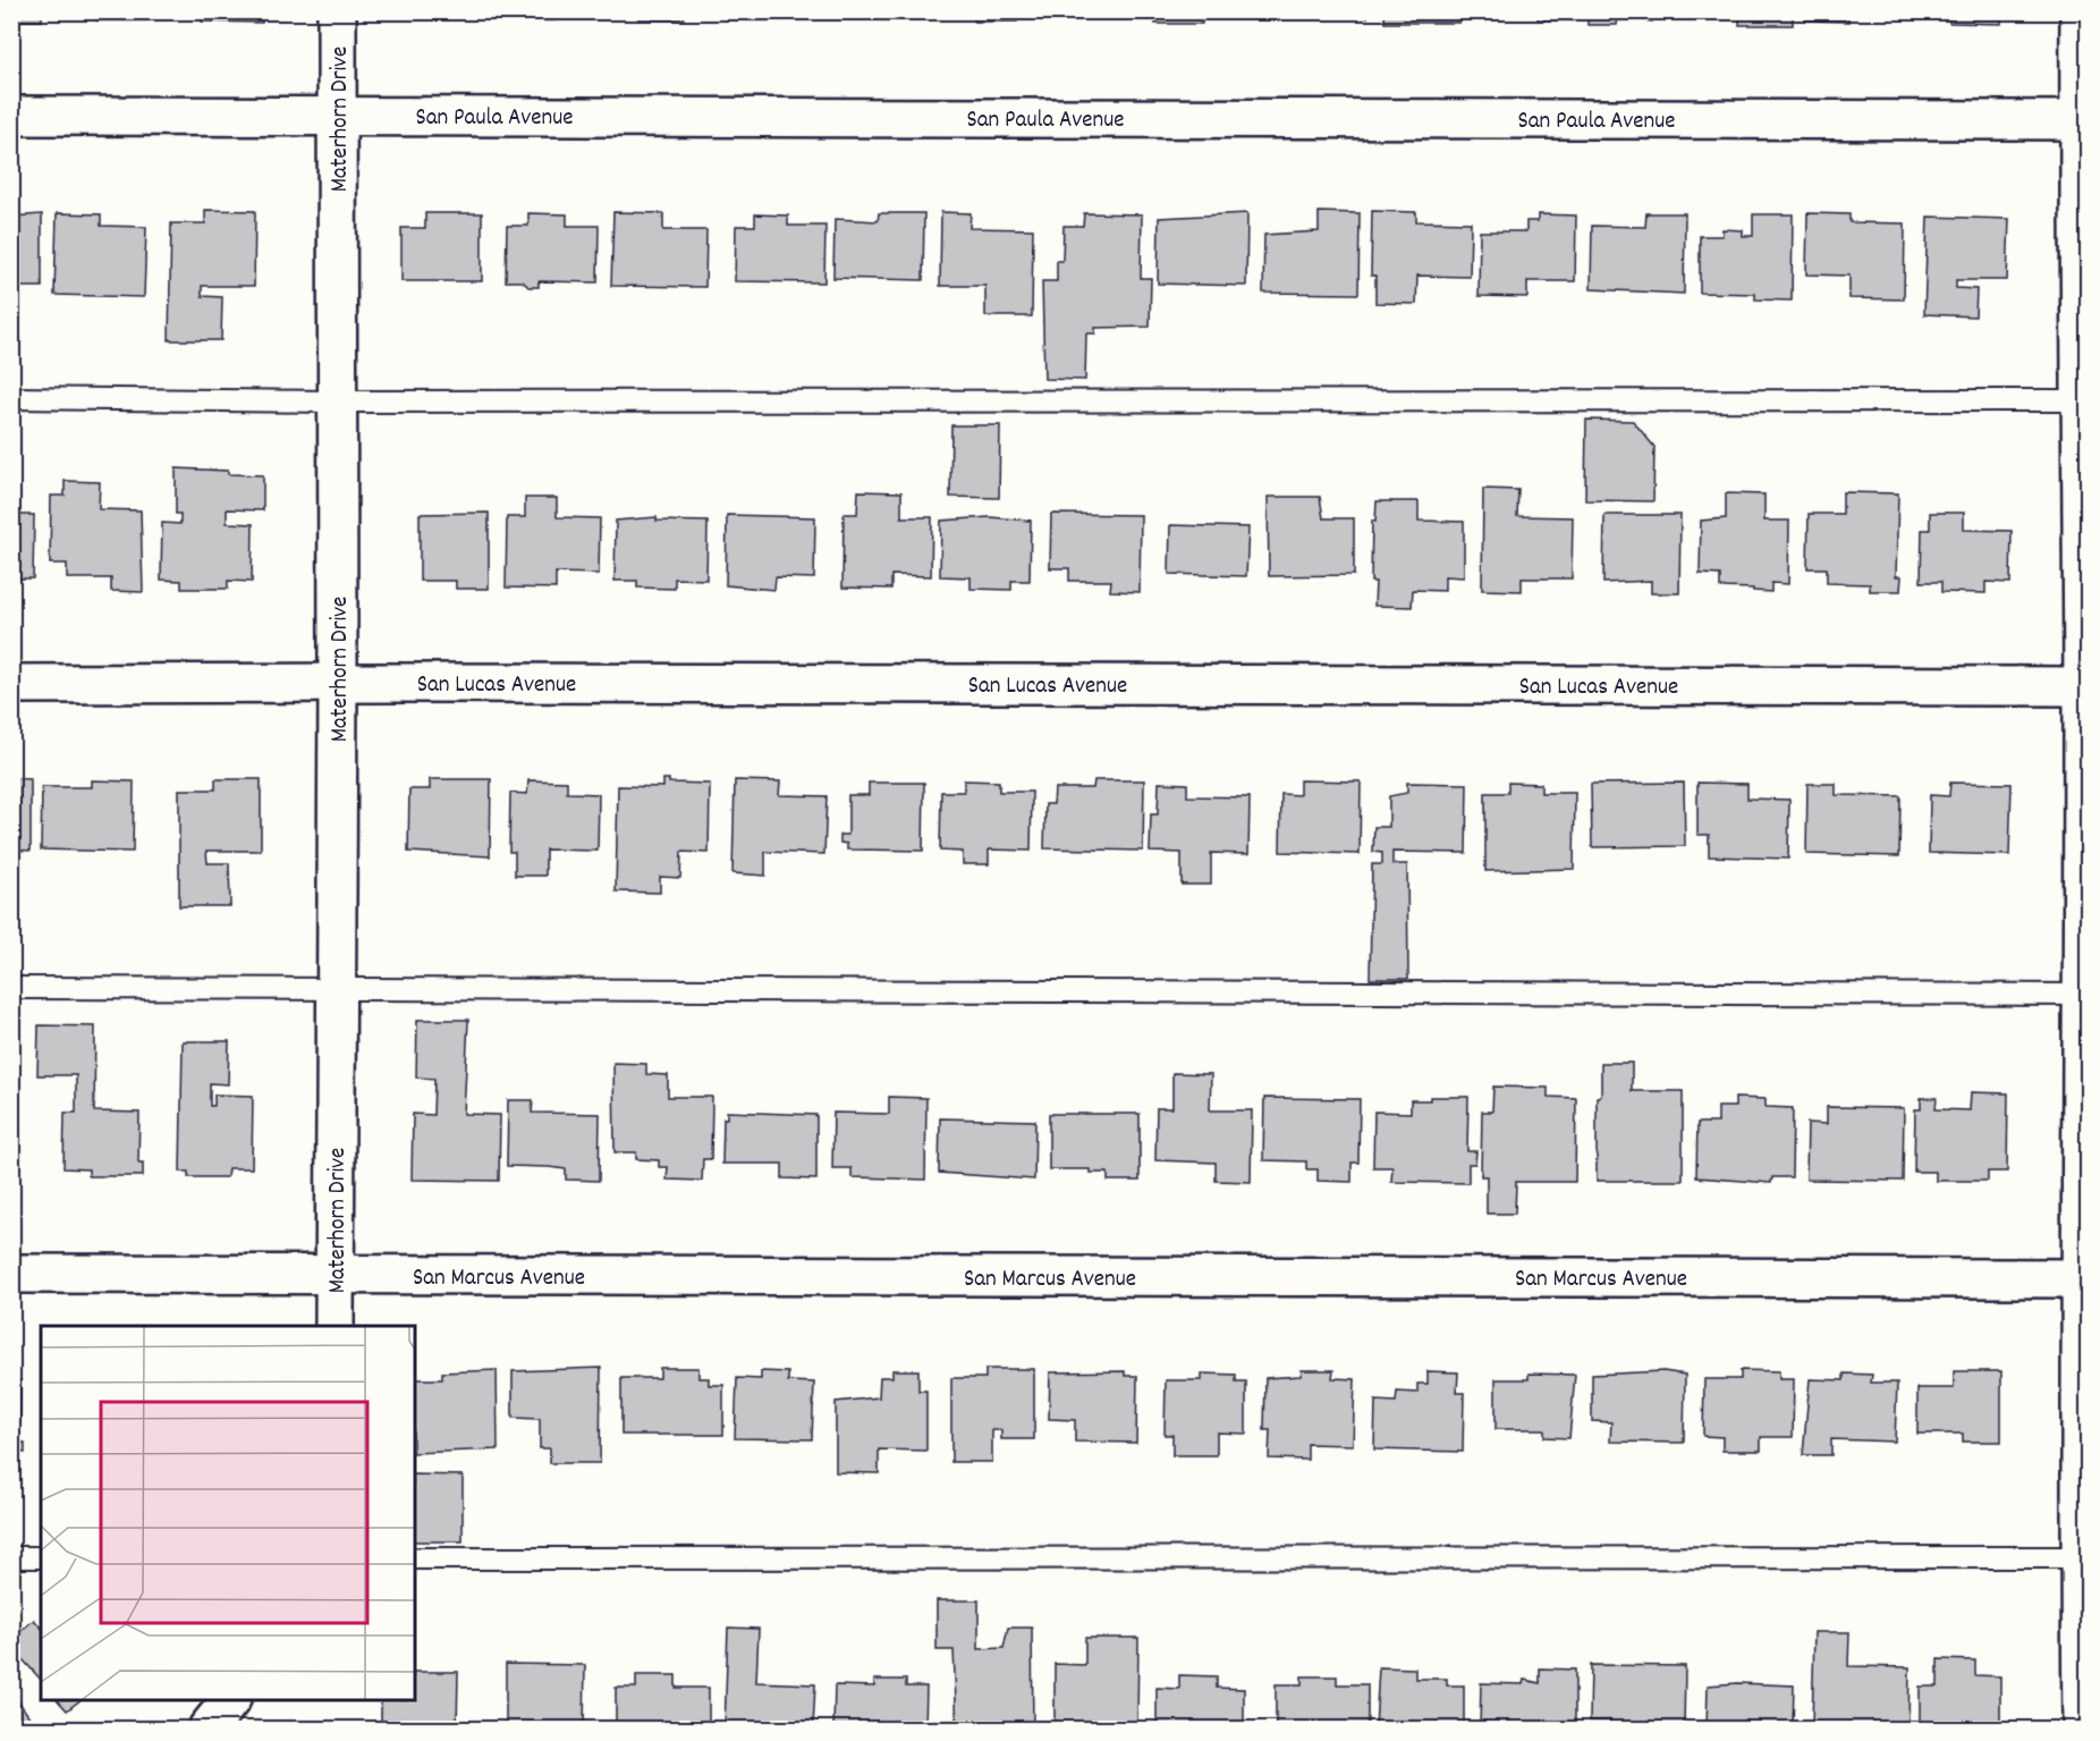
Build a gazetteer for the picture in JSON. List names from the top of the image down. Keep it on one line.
{"streets":{"street":["San Paula Avenue","Materhorn Drive","San Lucas Avenue","San Marcus Avenue"]},"crossings":[["San Paula Avenue","Materhorn Drive"],["Materhorn Drive","San Lucas Avenue"],["Materhorn Drive","San Marcus Avenue"]]}
